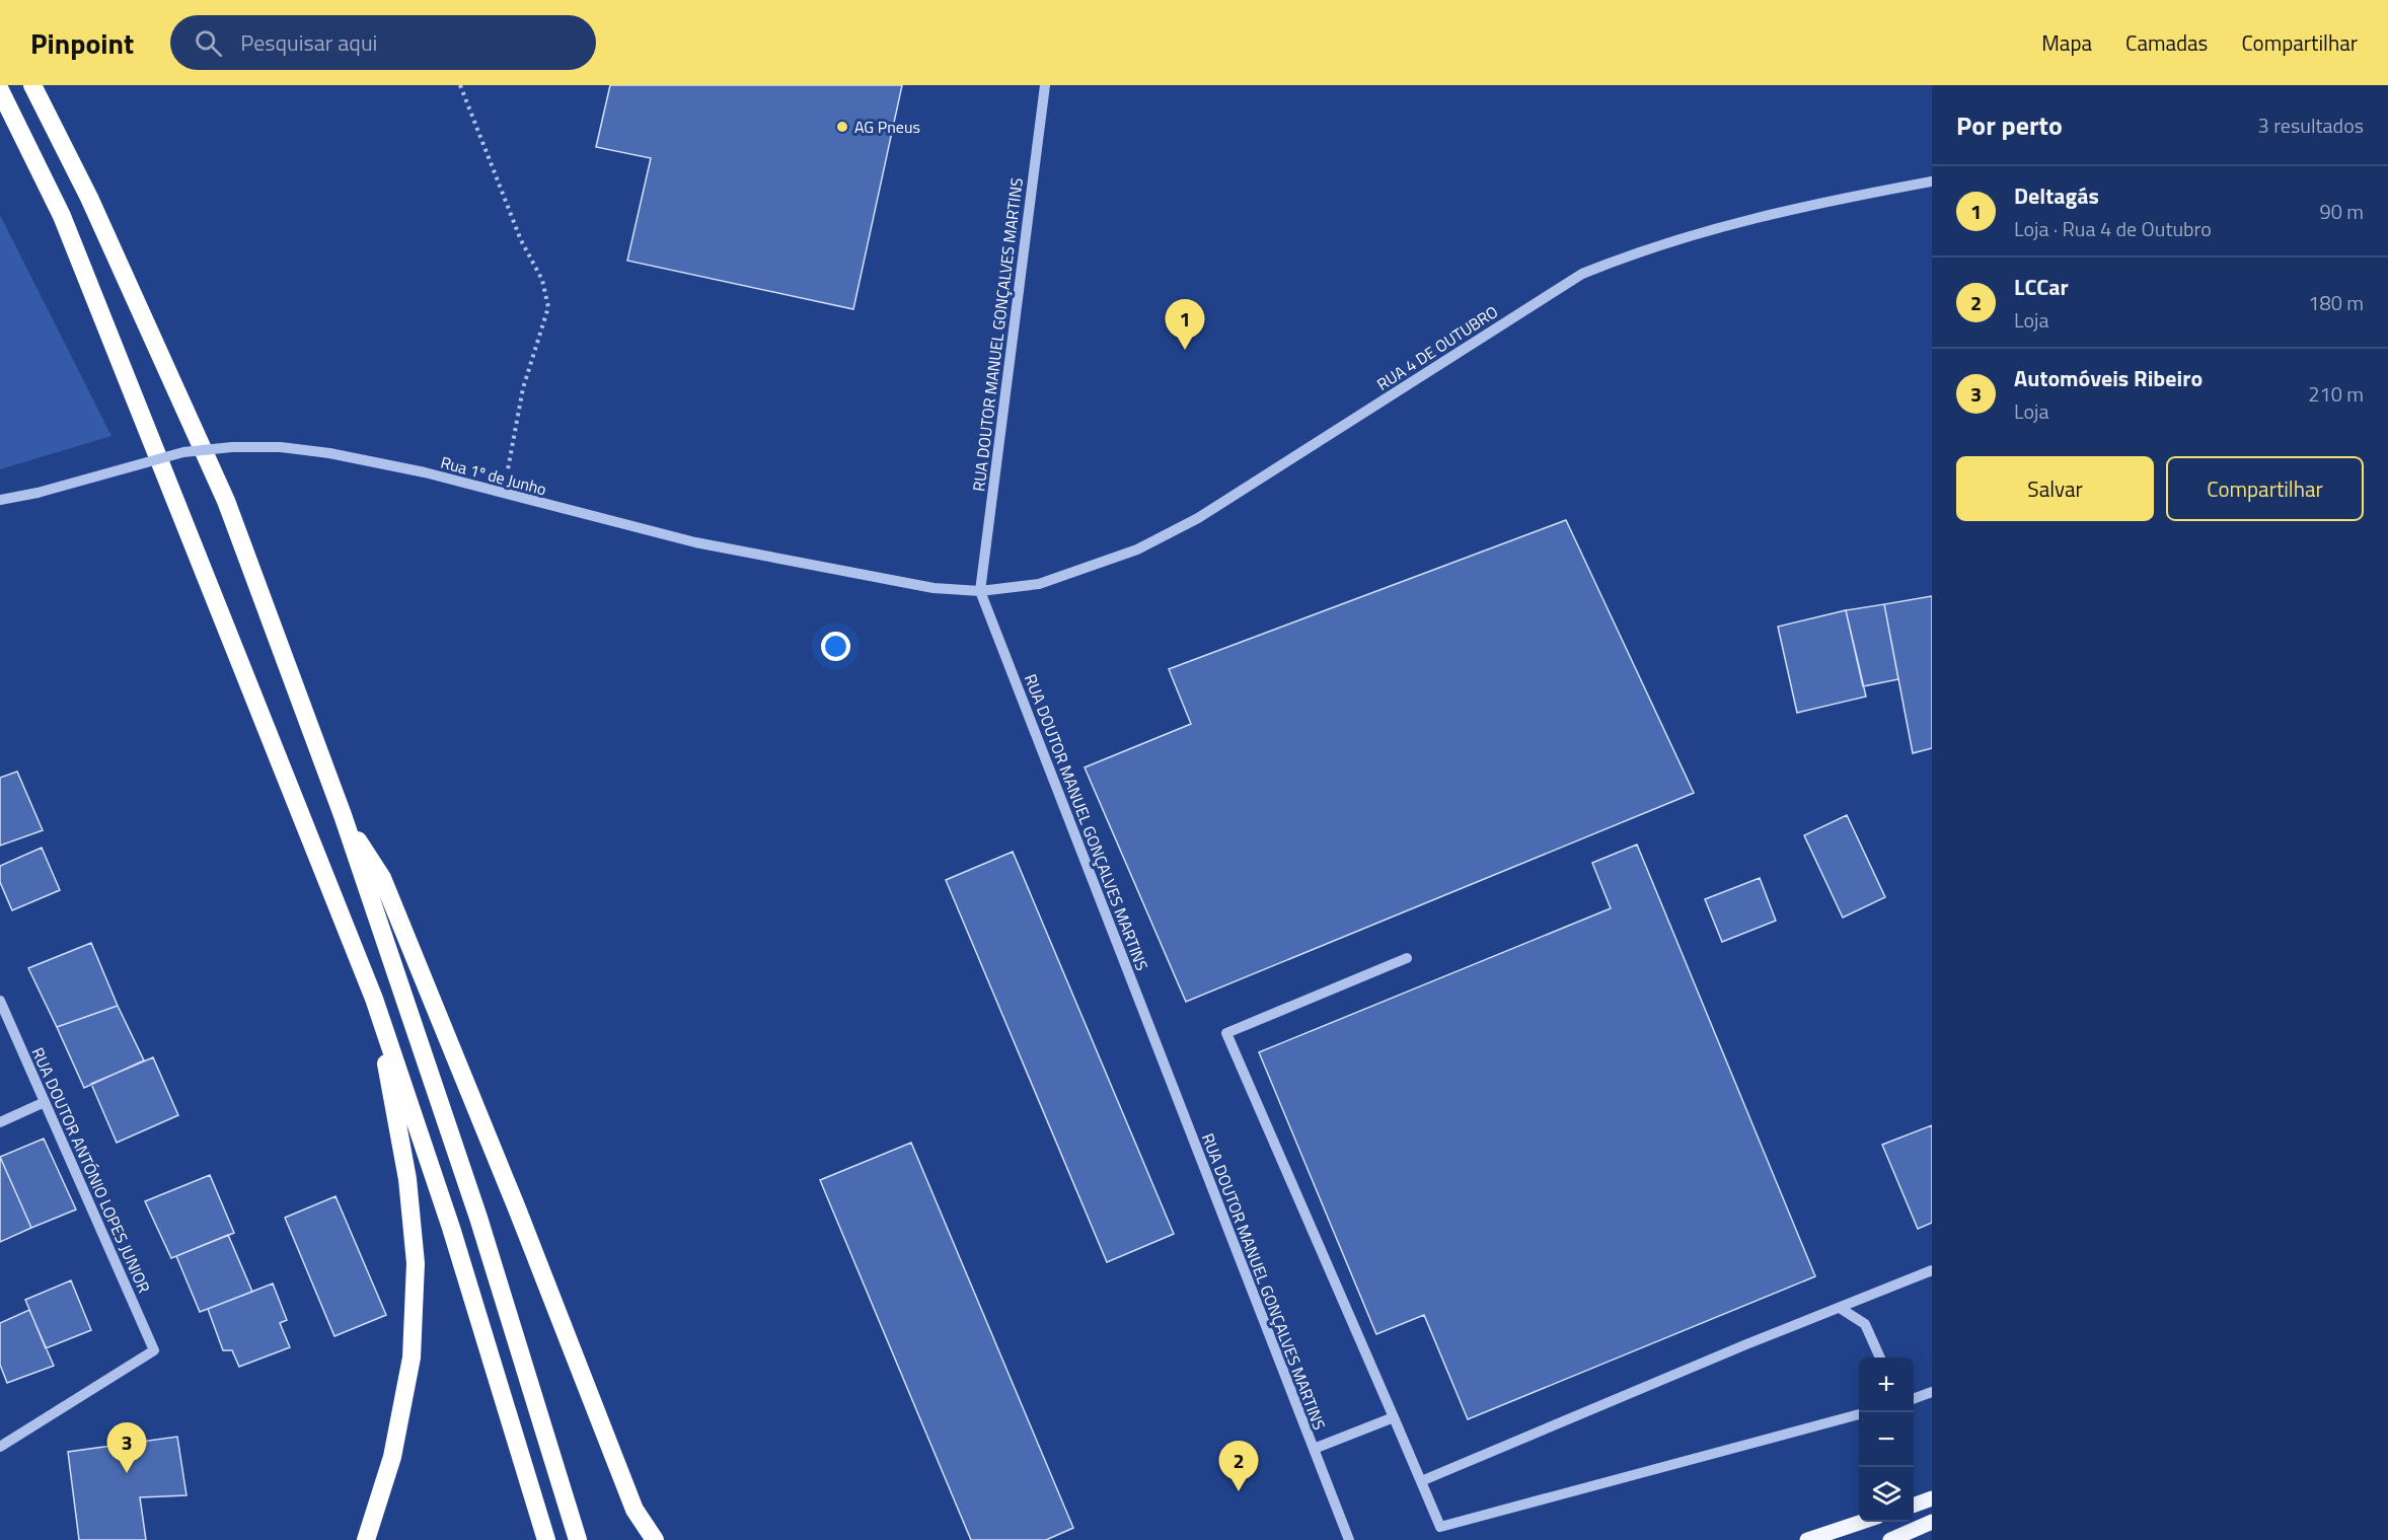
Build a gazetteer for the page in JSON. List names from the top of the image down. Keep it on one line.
{"streets":{"street":["RUA DOUTOR MANUEL GONÇALVES MARTINS","RUA 4 DE OUTUBRO","Rua 1º de Junho","RUA DOUTOR ANTÓNIO LOPES JUNIOR"]},"crossings":[["RUA DOUTOR MANUEL GONÇALVES MARTINS","RUA 4 DE OUTUBRO"],["RUA DOUTOR MANUEL GONÇALVES MARTINS","Rua 1º de Junho"],["RUA 4 DE OUTUBRO","Rua 1º de Junho"]],"places":["AG Pneus"],"page":{"header":"Pinpoint","search":"Pesquisar aqui","nav":["Mapa","Camadas","Compartilhar"],"heading":["Por perto","3 resultados"],"list":[{"mark":"1","name":"Deltagás","note":"Loja · Rua 4 de Outubro","value":"90 m"},{"mark":"2","name":"LCCar","note":"Loja","value":"180 m"},{"mark":"3","name":"Automóveis Ribeiro","note":"Loja","value":"210 m"}],"pins":["1","3","2"],"buttons":["Salvar","Compartilhar"],"map_buttons":["+","−"]}}
